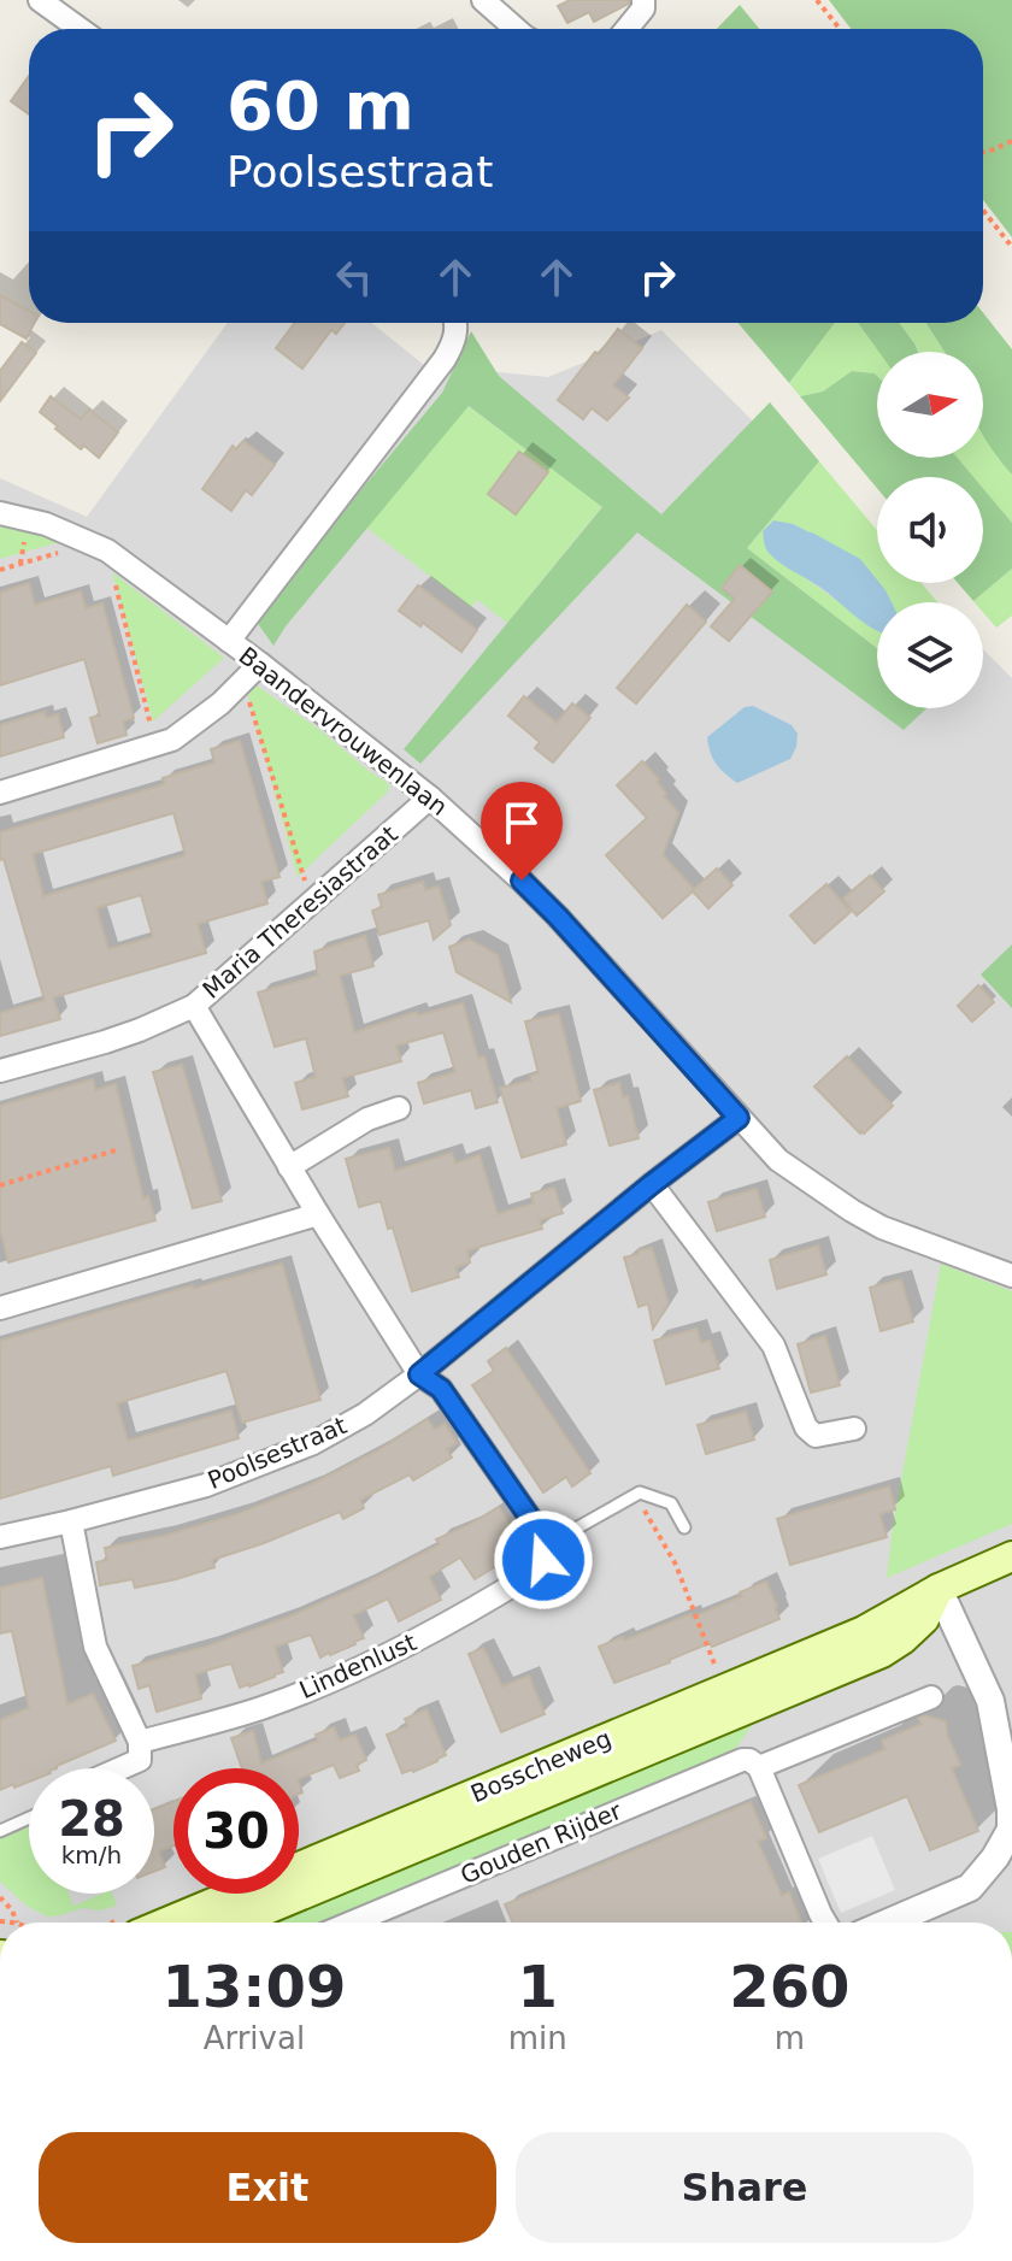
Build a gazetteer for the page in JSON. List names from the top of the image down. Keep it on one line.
{"streets":{"main road":["Bosscheweg"],"street":["Baandervrouwenlaan","Maria Theresiastraat","Poolsestraat","Lindenlust","Gouden Rijder"]},"crossings":[["Baandervrouwenlaan","Maria Theresiastraat"],["Baandervrouwenlaan","Poolsestraat"]],"north":"right","page":{"turn":["60 m","Poolsestraat"],"speed":"28 km/h","limit":"30","eta":["13:09","Arrival","1","min","260","m"],"buttons":["Exit","Share"]}}
